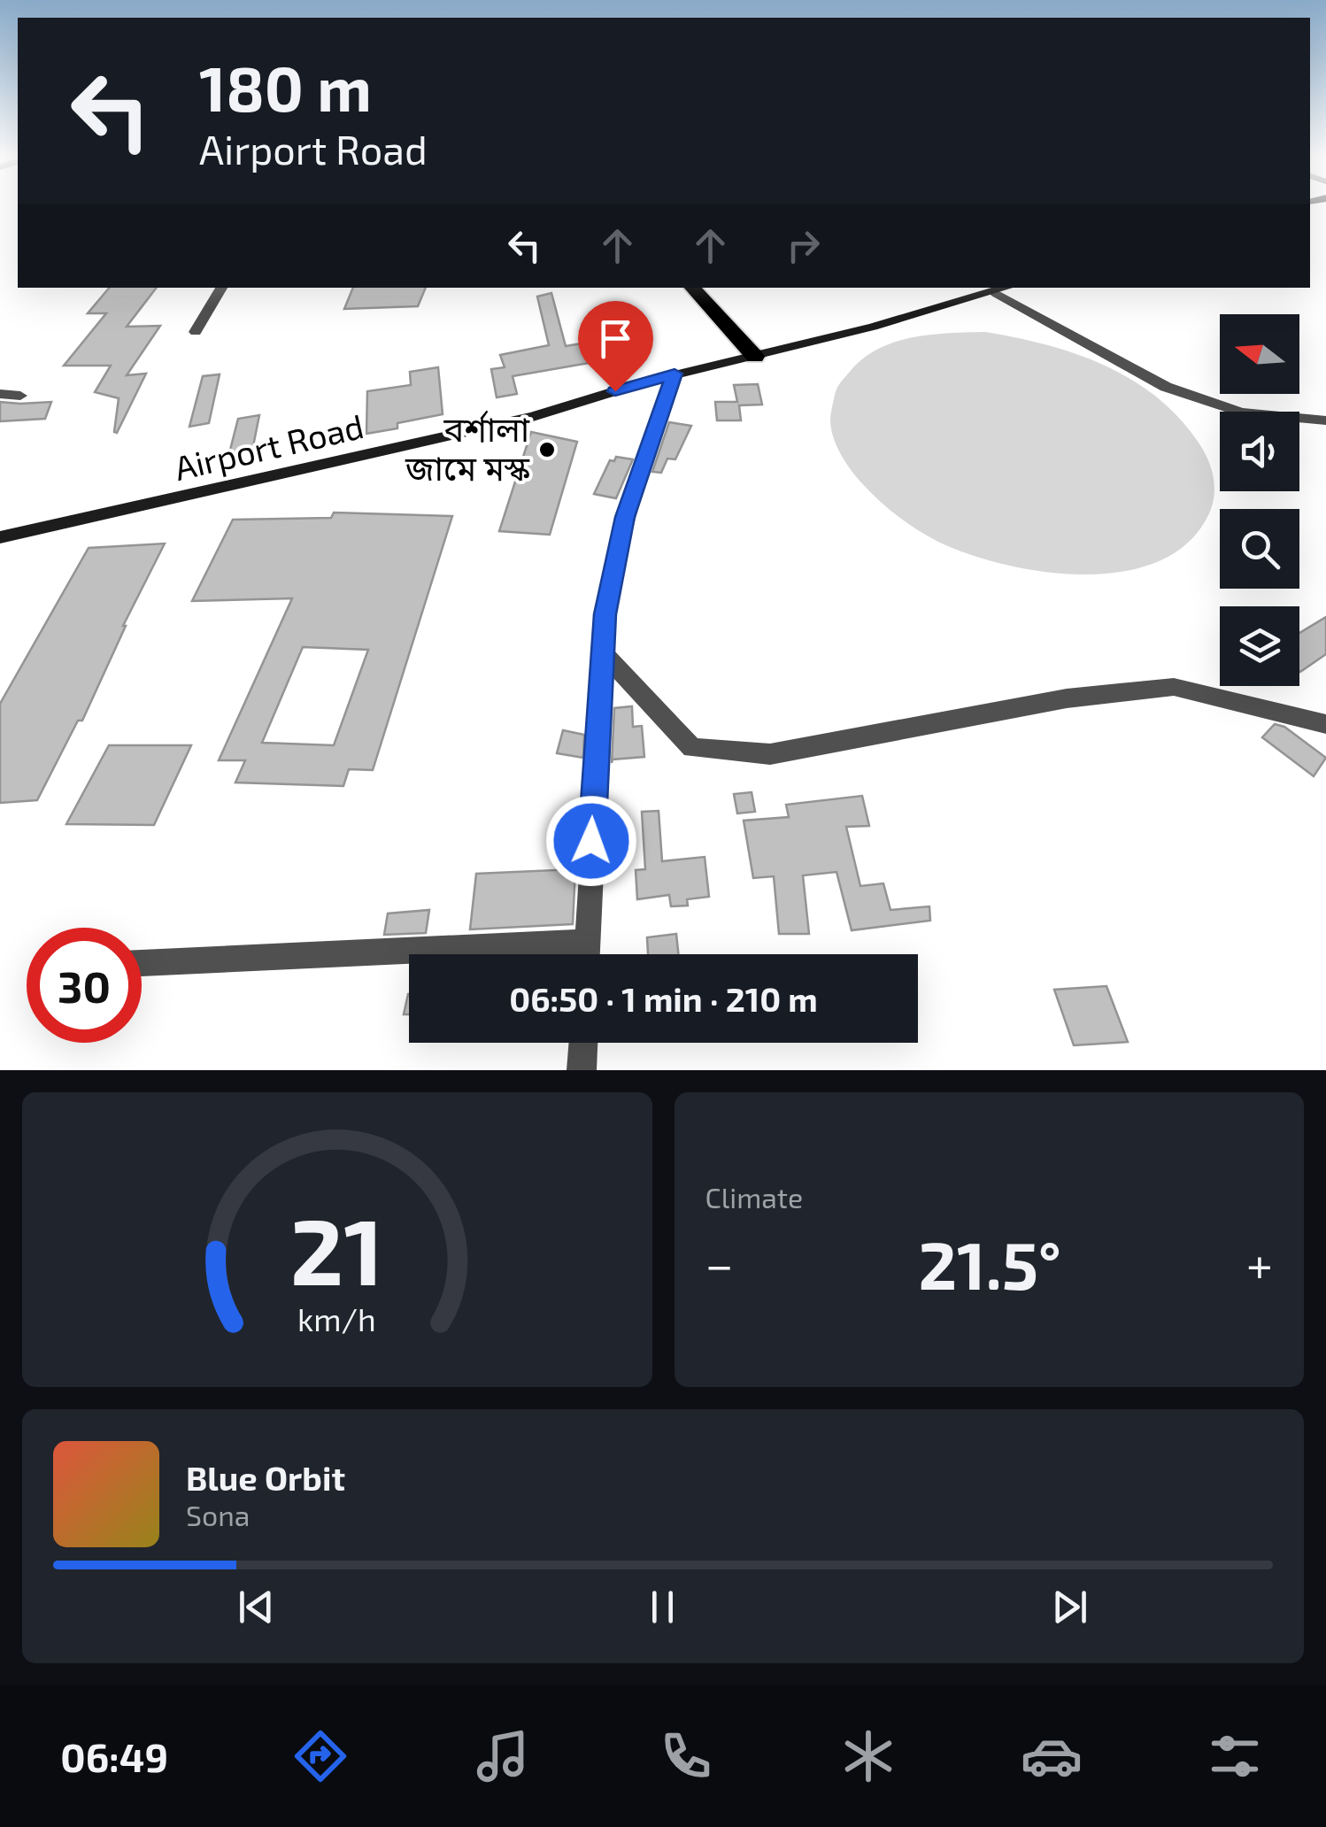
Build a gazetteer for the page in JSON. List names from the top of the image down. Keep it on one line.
{"streets":{"main road":["Airport Road"]},"places":["বর্শালা জামে মস্ক"],"north":"left","page":{"turn":["180 m","Airport Road"],"limit":"30","trip":"06:50 · 1 min · 210 m","tile":"Climate","heat":["−","21.5°","+"],"song":["Blue Orbit","Sona"],"tabs":"06:49","gauge":["21","km/h"]}}
